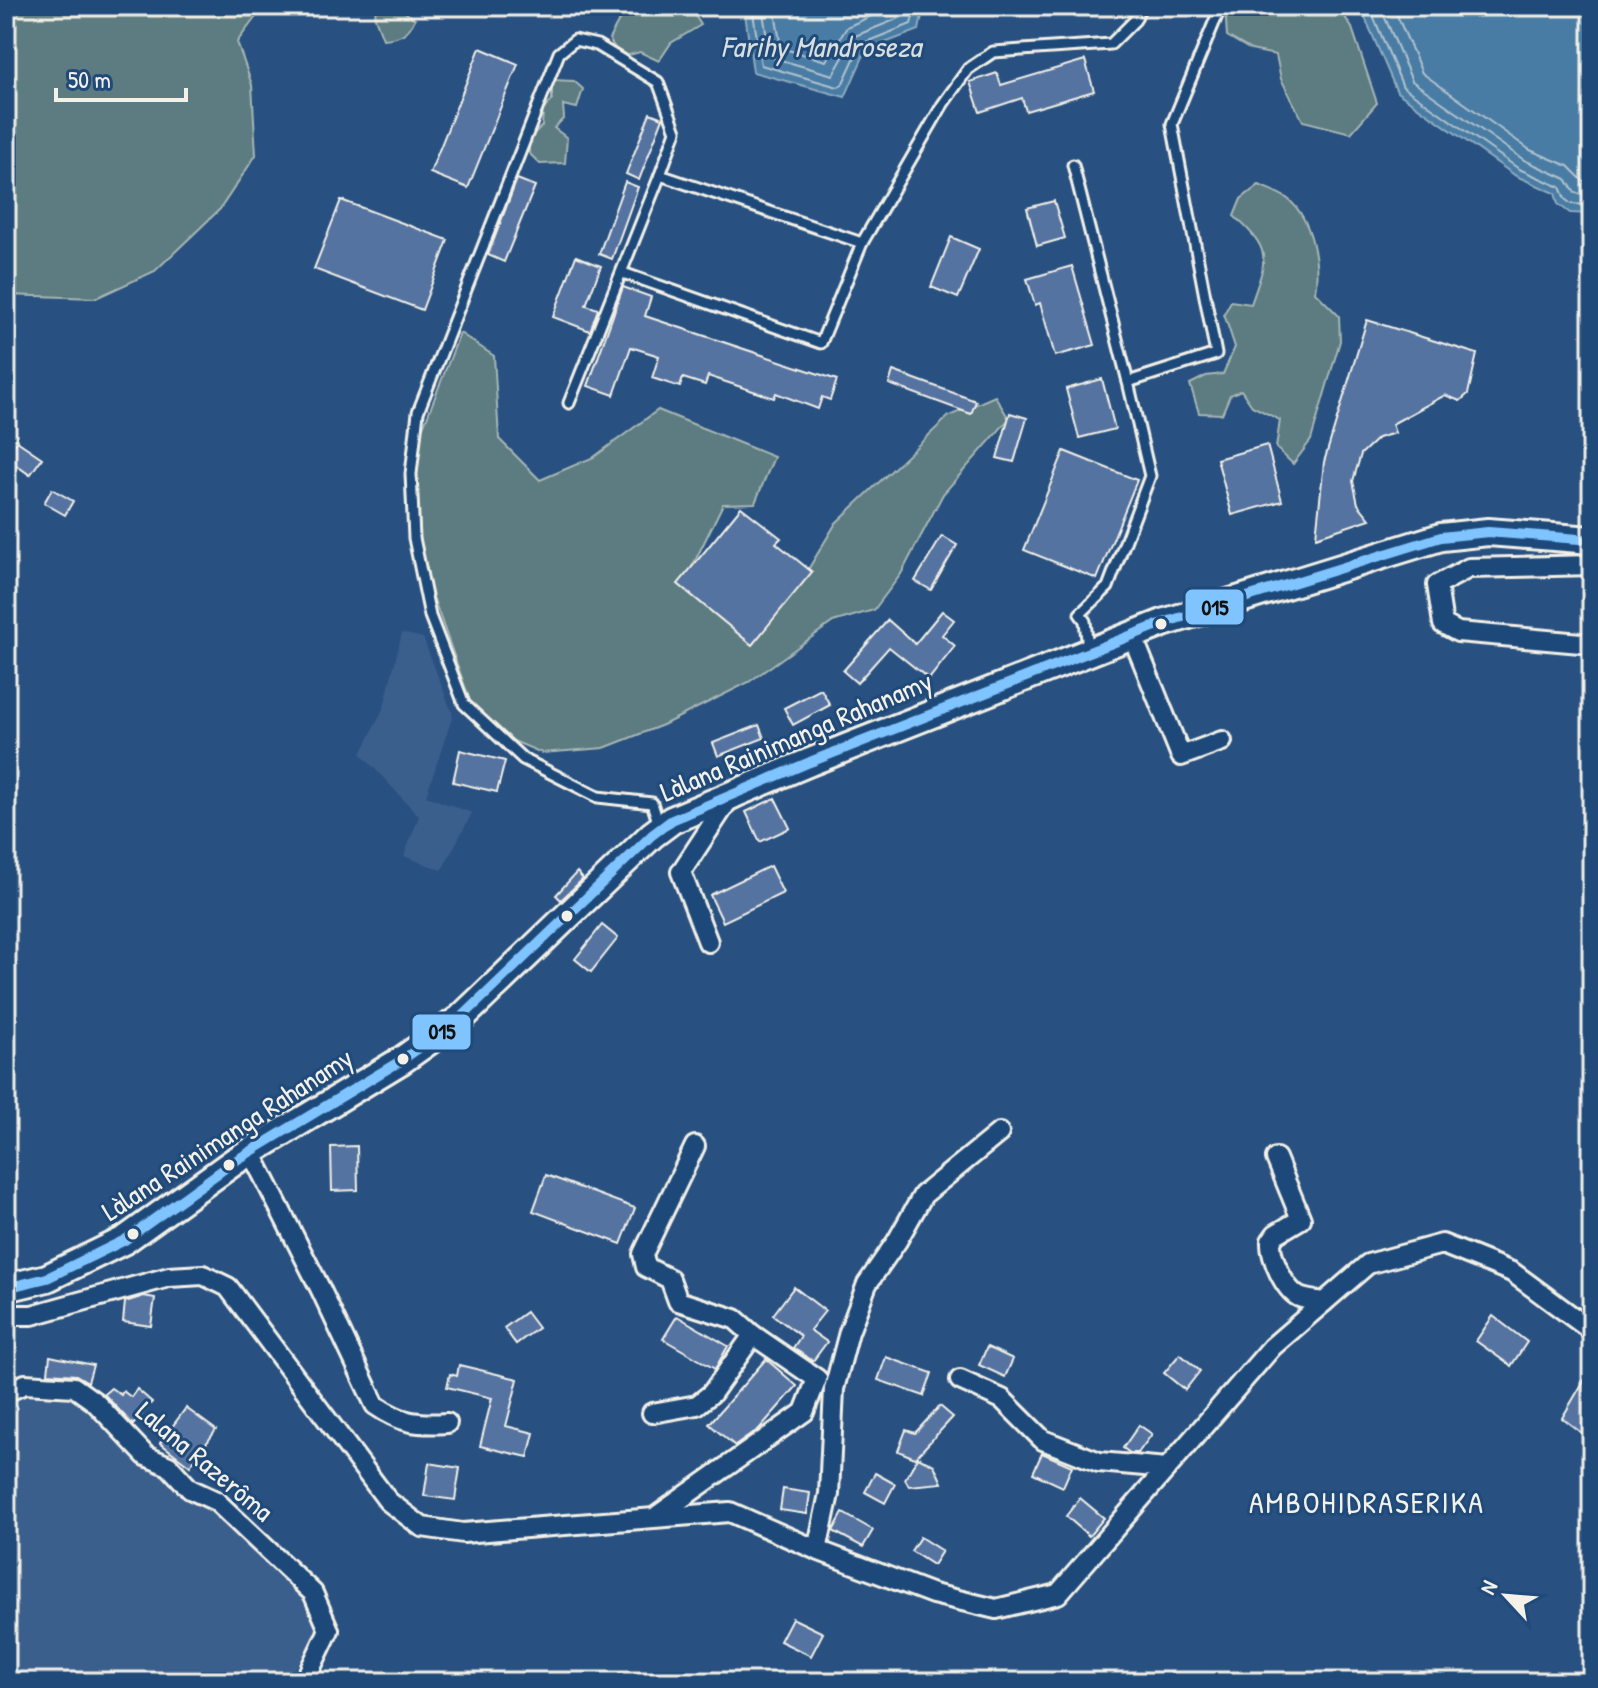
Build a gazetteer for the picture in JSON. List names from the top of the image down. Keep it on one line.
{"streets":{"main road":["Làlana Rainimanga Rahanamy"],"street":["Lalana Razerôma"]},"districts":["AMBOHIDRASERIKA"],"water":["Farihy Mandroseza"],"lines":["transit line 015"],"scale_bar":"50 m","north":"top left"}
